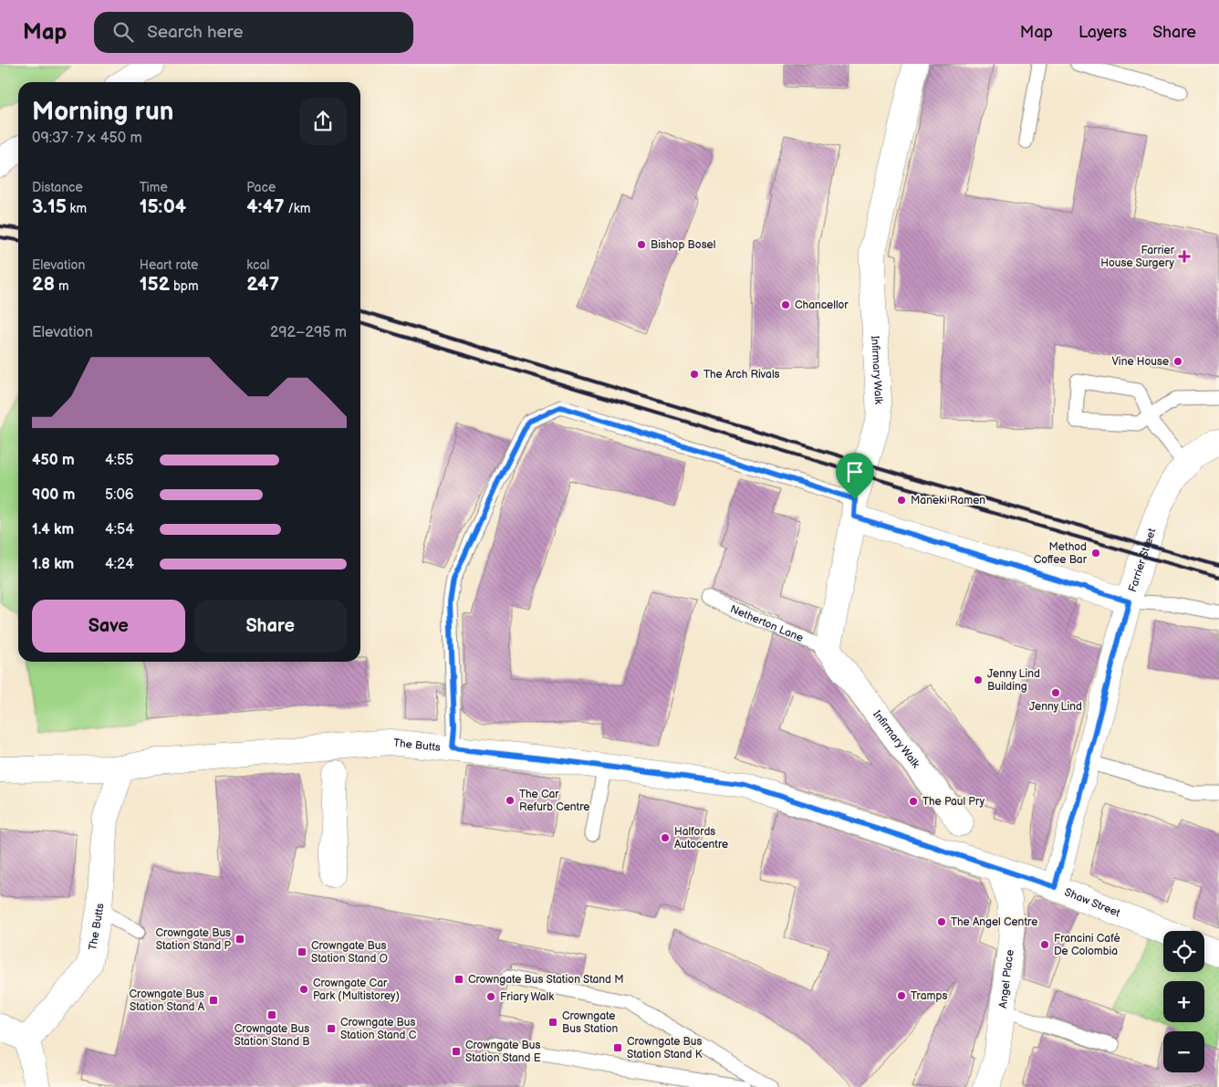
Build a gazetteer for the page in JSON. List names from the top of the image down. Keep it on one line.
{"streets":{"street":["Infirmary Walk","Farrier Street","The Butts","Shaw Street","Angel Place"],"lane":["Netherton Lane"]},"crossings":[["Infirmary Walk","Netherton Lane"],["Farrier Street","Shaw Street"],["The Butts","Shaw Street"],["The Butts","Angel Place"],["Shaw Street","Angel Place"]],"places":{"other":["Bishop Bosel","Chancellor","Vine House","The Arch Rivals","Maneki Ramen","Method Coffee Bar","Jenny Lind Building","Jenny Lind","The Car Refurb Centre","The Paul Pry","Halfords Autocentre","The Angel Centre","Francini Café De Colombia","Crowngate Car Park (Multistorey)","Tramps","Friary Walk"],"health":["Farrier House Surgery"],"transit":["Crowngate Bus Station Stand P","Crowngate Bus Station Stand O","Crowngate Bus Station Stand M","Crowngate Bus Station Stand A","Crowngate Bus Station Stand B","Crowngate Bus Station","Crowngate Bus Station Stand C","Crowngate Bus Station Stand K","Crowngate Bus Station Stand E"]},"page":{"header":"Map","search":"Search here","nav":["Map","Layers","Share"],"heading":["Morning run","09:37 · 7 × 450 m"],"stats":[["Distance","3.15 km"],["Time","15:04"],["Pace","4:47 /km"],["Elevation","28 m"],["Heart rate","152 bpm"],["kcal","247"]],"chart":["Elevation","292–295 m"],"list":[{"name":"450 m","note":"4:55"},{"name":"900 m","note":"5:06"},{"name":"1.4 km","note":"4:54"},{"name":"1.8 km","note":"4:24"}],"buttons":["Save","Share"],"map_buttons":["+","−"]}}
